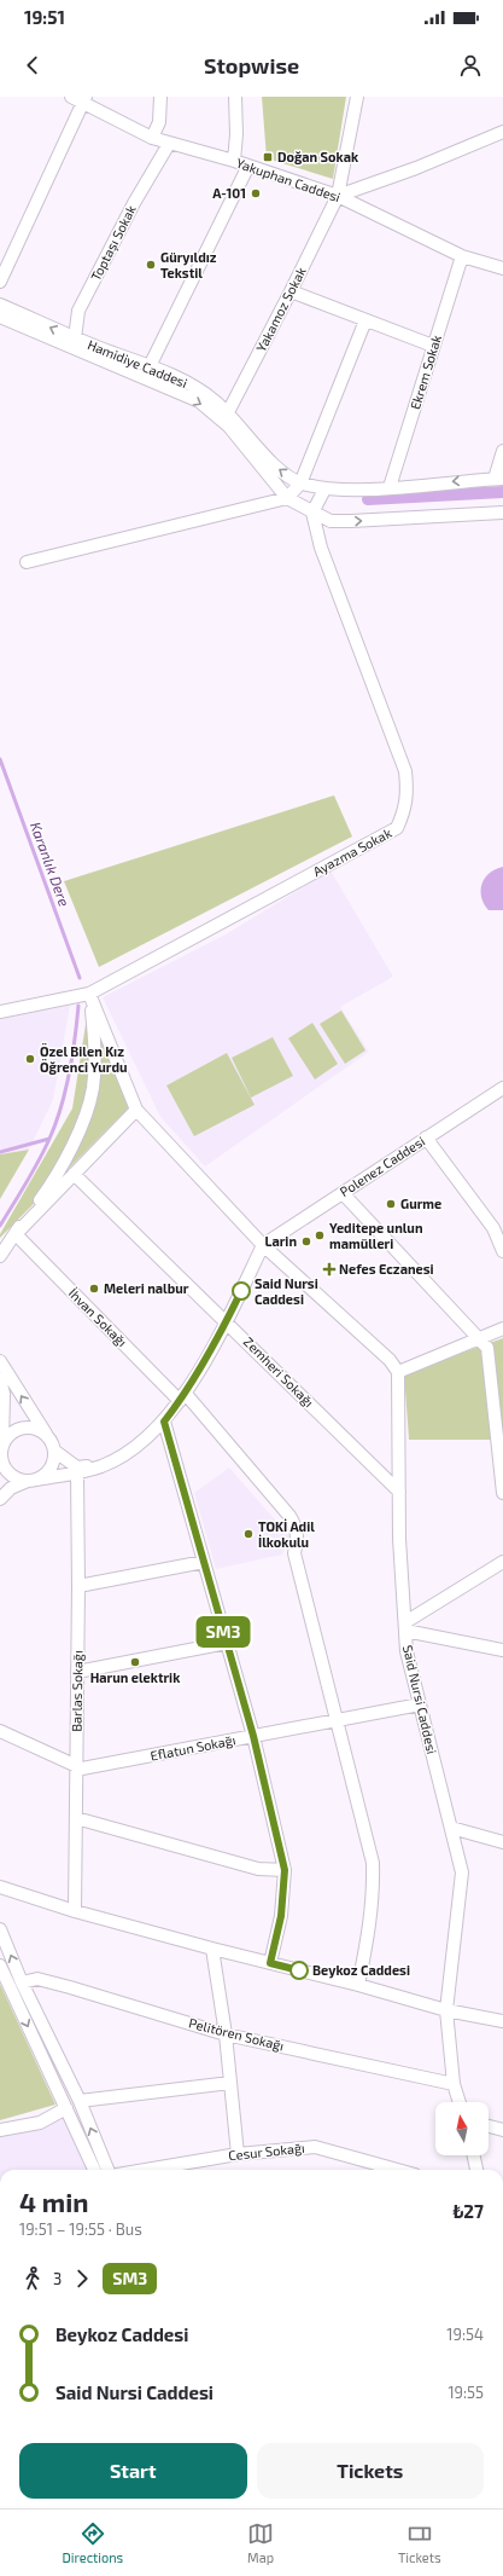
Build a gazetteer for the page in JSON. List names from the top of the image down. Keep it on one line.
{"streets":{"street":["Yakuphan Caddesi","Toptaşı Sokak","Yakamoz Sokak","Hamidiye Caddesi","Ekrem Sokak","Ayazma Sokak","Polenez Caddesi","İhvan Sokağı","Zemheri Sokağı","Barlas Sokağı","Said Nursi Caddesi","Eflatun Sokağı","Pelitören Sokağı","Cesur Sokağı"]},"crossings":[["Yakuphan Caddesi","Toptaşı Sokak"],["Yakuphan Caddesi","Yakamoz Sokak"],["Yakuphan Caddesi","Ekrem Sokak"],["Toptaşı Sokak","Hamidiye Caddesi"],["Yakamoz Sokak","Hamidiye Caddesi"],["İhvan Sokağı","Eflatun Sokağı"],["Zemheri Sokağı","Said Nursi Caddesi"],["Barlas Sokağı","Eflatun Sokağı"],["Said Nursi Caddesi","Eflatun Sokağı"],["Said Nursi Caddesi","Pelitören Sokağı"]],"water":["Karanlık Dere"],"places":{"transit":["Doğan Sokak"],"other":["A-101","Güryıldız Tekstil","Özel Bilen Kız Öğrenci Yurdu","Gurme","Yeditepe unlun mamülleri","Larin","Meleri nalbur","Said Nursi Caddesi","TOKİ Adil İlkokulu","Harun elektrik","Beykoz Caddesi"],"health":["Nefes Eczanesi"]},"lines":["bus line SM3"],"north":"top","page":{"status":"19:51","header":"Stopwise","on_map":"SM3","heading":["4 min","19:51 – 19:55 · Bus","₺27"],"legs":["3","SM3"],"list":[{"name":"Beykoz Caddesi","value":"19:54"},{"name":"Said Nursi Caddesi","value":"19:55"}],"buttons":["Start","Tickets"],"tabs":["Directions","Map","Tickets"]}}
